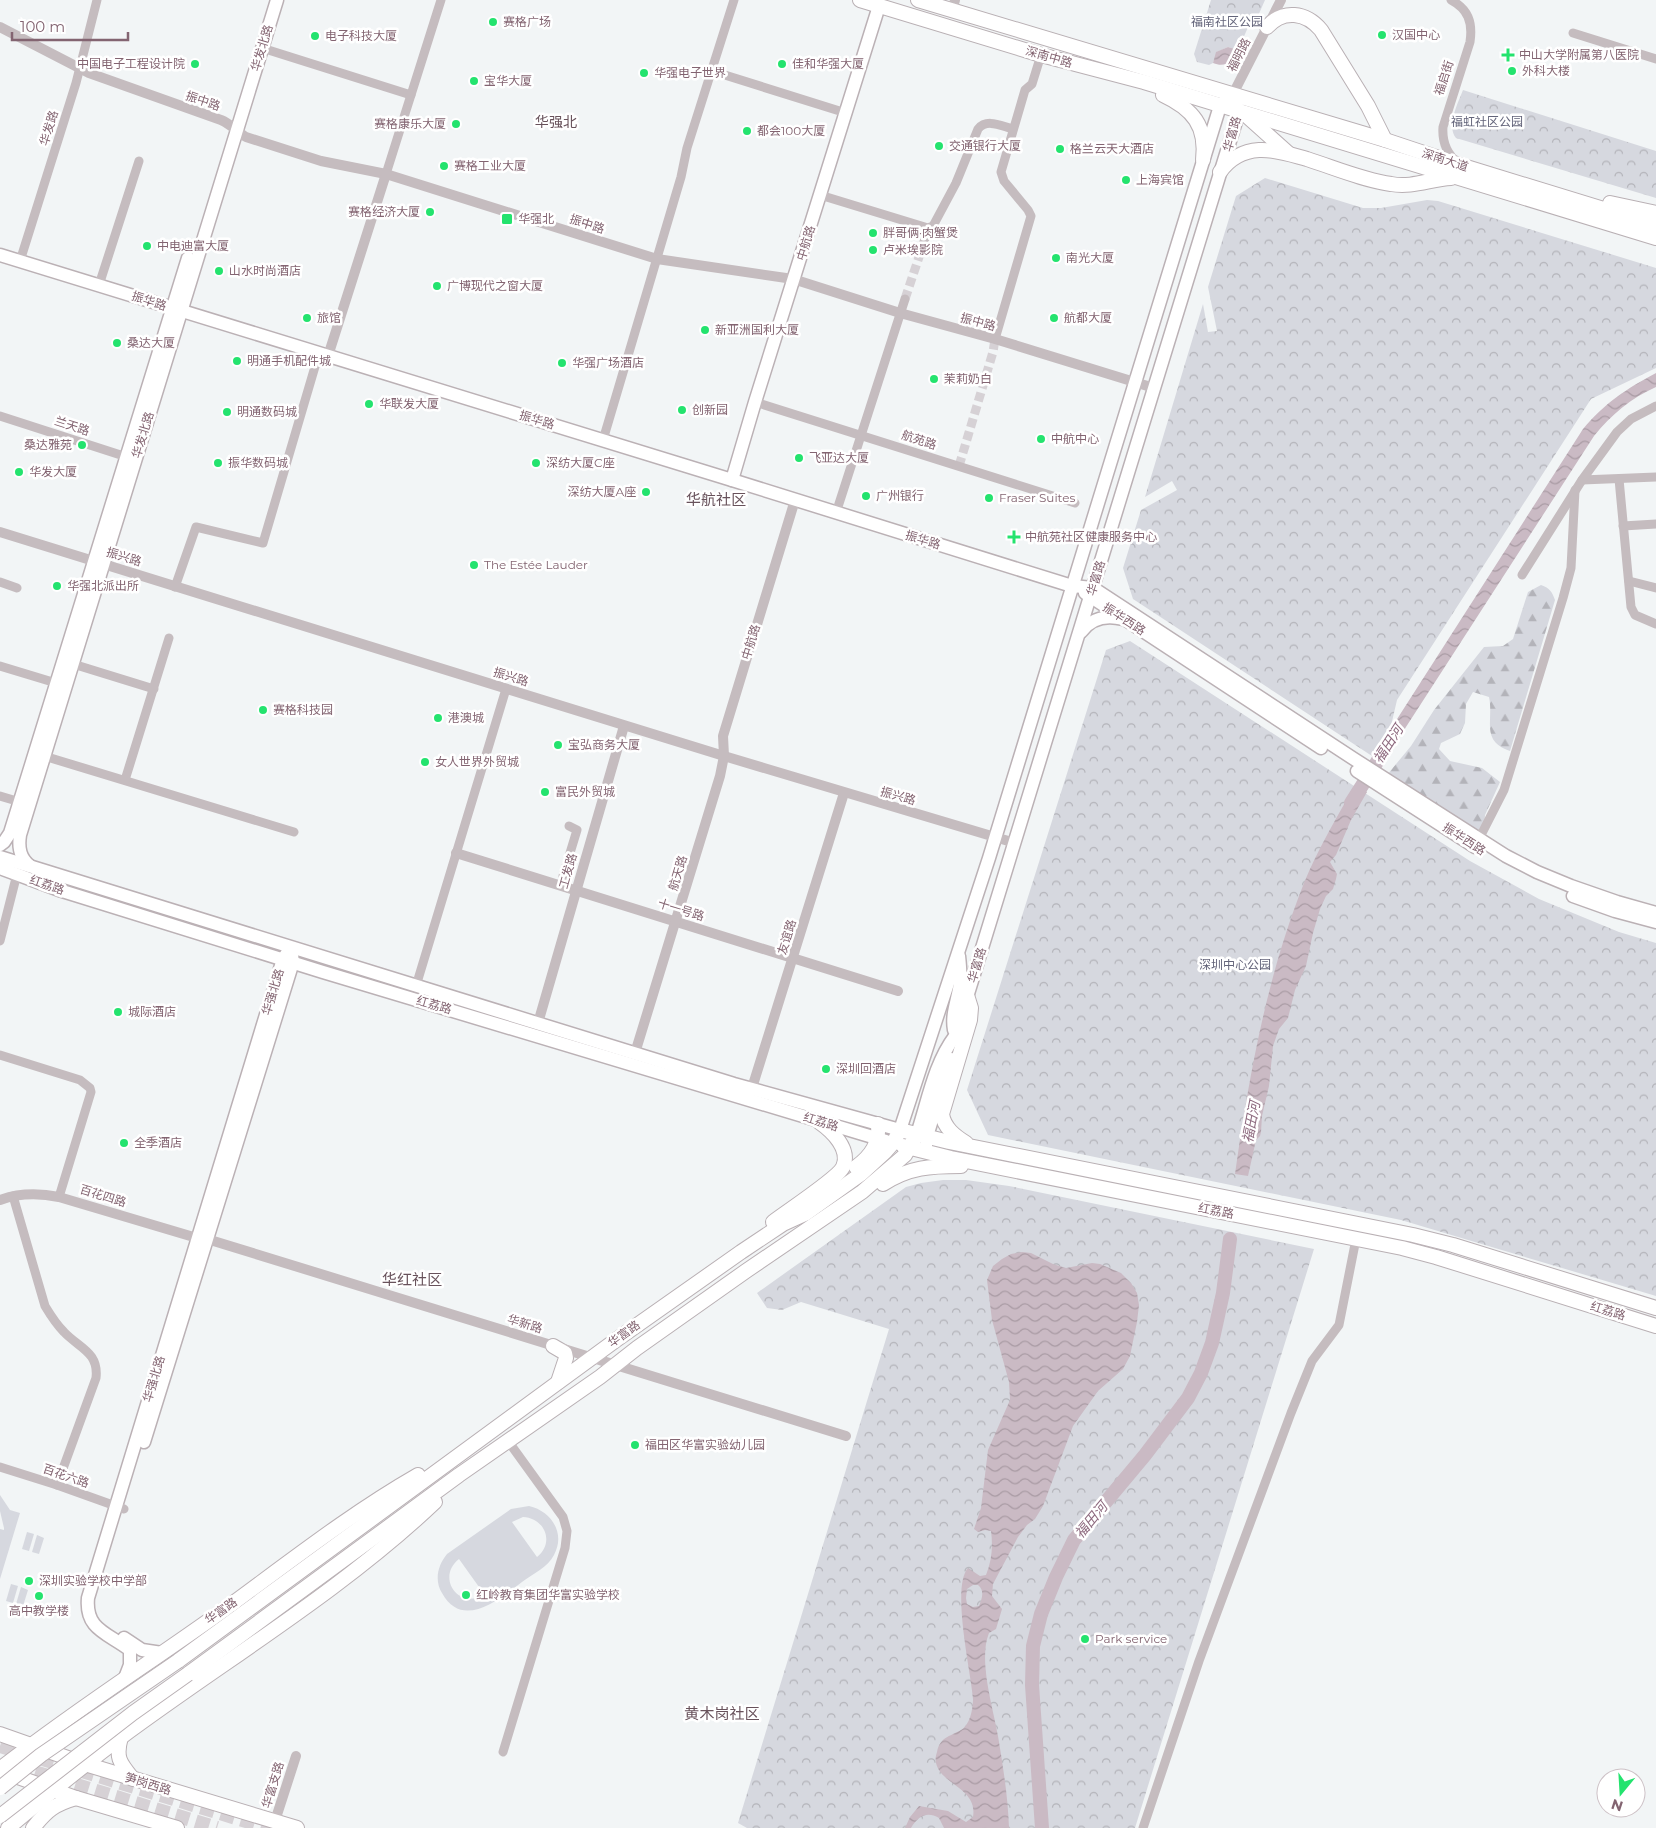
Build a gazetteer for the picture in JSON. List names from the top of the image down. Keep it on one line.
{"streets":{"main road":["华发北路","深南中路","华富路","深南大道","中航路","振华路","振华西路","红荔路","华强北路","笋岗西路"],"street":["福明路","福启街","振中路","华发路","兰天路","航苑路","振兴路","工发路","航天路","十一号路","友谊路","百花四路","华新路","百花六路","华富支路"]},"crossings":[["华发北路","振中路"],["华发北路","振华路"],["华发北路","兰天路"],["华发北路","振兴路"],["华发北路","红荔路"],["福明路","深南中路"],["福明路","华富路"],["福明路","深南大道"],["深南中路","华富路"],["深南中路","深南大道"],["深南中路","中航路"],["福启街","深南大道"],["振中路","华发路"],["振中路","华富路"],["振中路","中航路"],["华发路","振华路"],["华富路","深南大道"],["华富路","振华路"],["华富路","振兴路"],["华富路","振华西路"],["华富路","红荔路"],["华富路","华强北路"],["华富路","华新路"],["华富路","笋岗西路"],["中航路","振华路"],["中航路","航苑路"],["中航路","振兴路"],["中航路","航天路"],["振华路","振华西路"],["振兴路","工发路"],["振兴路","航天路"],["振兴路","友谊路"],["工发路","红荔路"],["工发路","十一号路"],["航天路","红荔路"],["航天路","十一号路"],["红荔路","友谊路"],["红荔路","华强北路"],["十一号路","友谊路"],["华强北路","百花四路"],["华强北路","华新路"],["华强北路","百花六路"],["百花四路","华新路"],["笋岗西路","华富支路"]],"districts":["华强北","华航社区","华红社区","黄木岗社区"],"water":["福田河"],"parks":["福南社区公园","福虹社区公园","深圳中心公园"],"places":{"other":["赛格广场","汉国中心","电子科技大厦","中国电子工程设计院","佳和华强大厦","外科大楼","华强电子世界","宝华大厦","赛格康乐大厦","都会100大厦","交通银行大厦","格兰云天大酒店","赛格工业大厦","上海宾馆","赛格经济大厦","胖哥俩·肉蟹煲","中电迪富大厦","卢米埃影院","南光大厦","山水时尚酒店","广博现代之窗大厦","旅馆","航都大厦","新亚洲国利大厦","桑达大厦","明通手机配件城","华强广场酒店","茉莉奶白","华联发大厦","创新园","明通数码城","中航中心","桑达雅苑","飞亚达大厦","振华数码城","深纺大厦C座","华发大厦","深纺大厦A座","广州银行","Fraser Suites","The Estée Lauder","华强北派出所","赛格科技园","港澳城","宝弘商务大厦","女人世界外贸城","富民外贸城","城际酒店","深圳回酒店","全季酒店","福田区华富实验幼儿园","深圳实验学校中学部","红岭教育集团华富实验学校","高中教学楼","Park service"],"health":["中山大学附属第八医院","中航苑社区健康服务中心"],"transit":["华强北"]},"scale_bar":"100 m","north":"bottom"}
